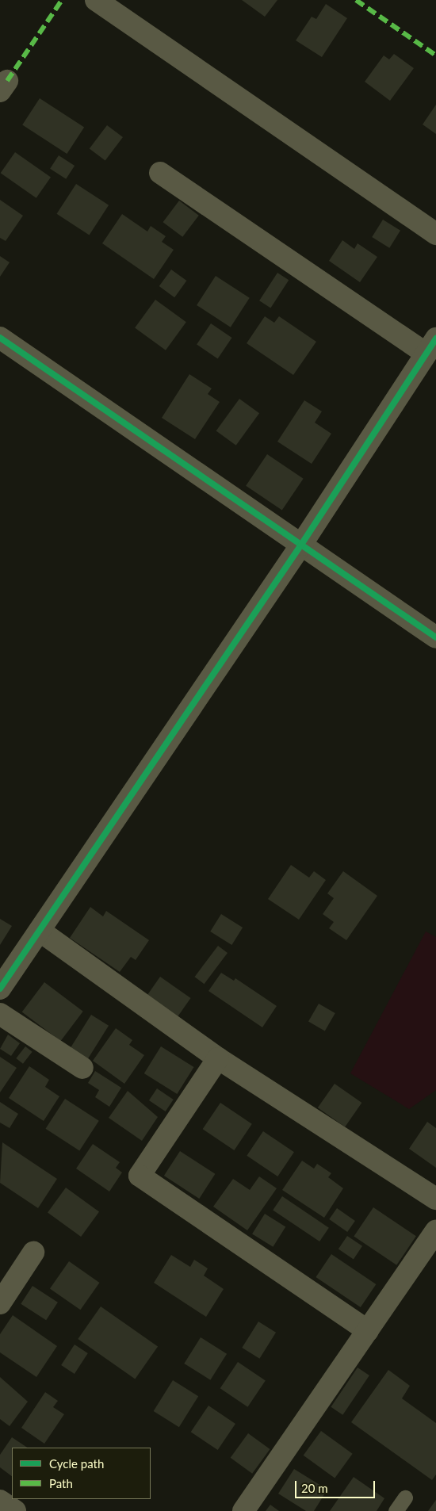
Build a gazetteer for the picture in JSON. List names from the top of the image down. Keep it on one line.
{"legend":["Cycle path","Path"],"scale_bar":"20 m"}
